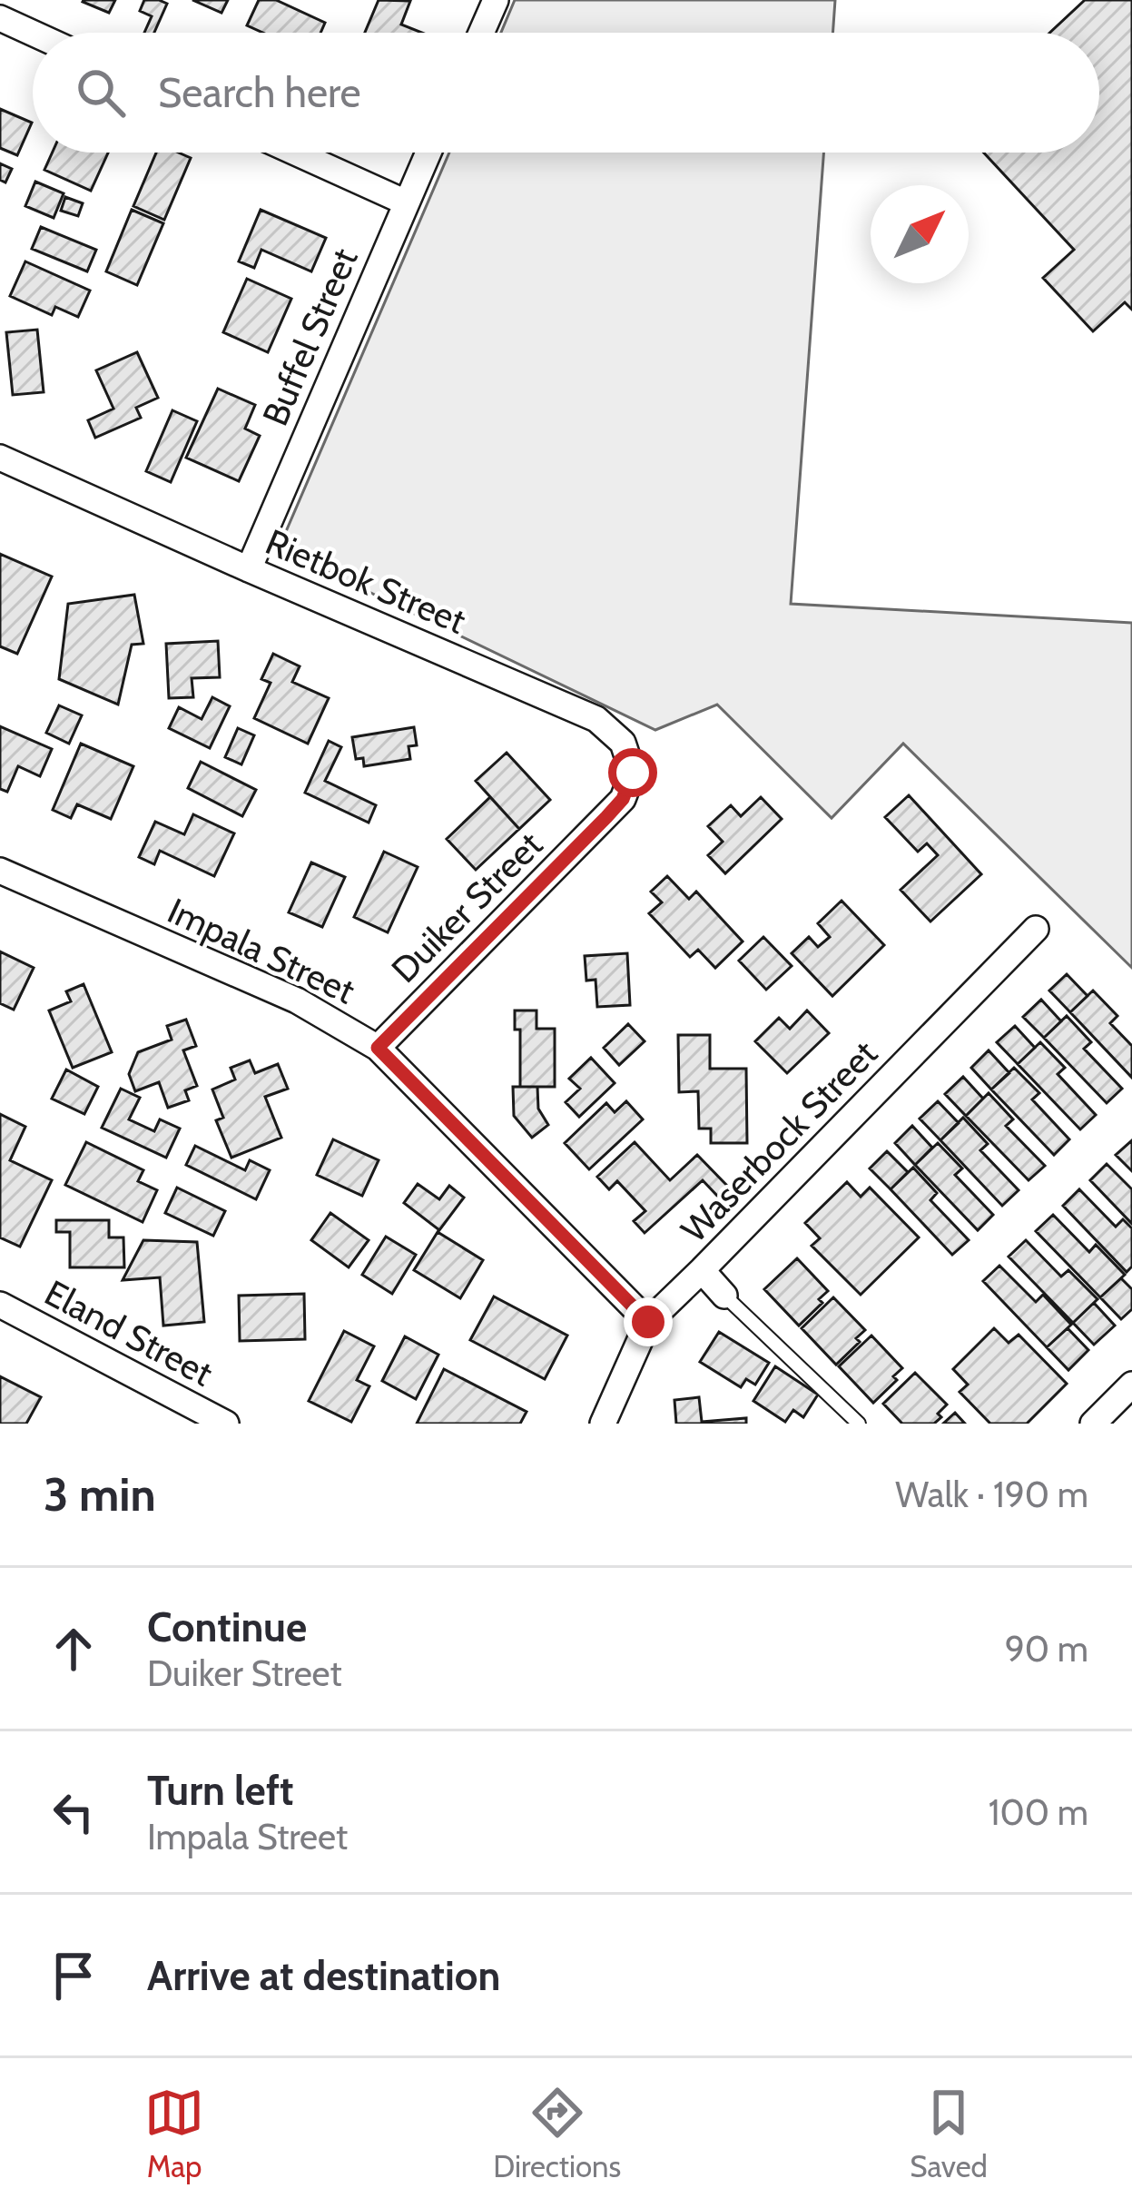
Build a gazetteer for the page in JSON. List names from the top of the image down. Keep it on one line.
{"streets":{"street":["Buffel Street","Rietbok Street","Duiker Street","Impala Street","Waserbock Street","Eland Street"]},"crossings":[["Buffel Street","Rietbok Street"],["Rietbok Street","Duiker Street"],["Duiker Street","Impala Street"],["Impala Street","Waserbock Street"]],"north":"top right","page":{"search":"Search here","heading":["3 min","Walk · 190 m"],"list":[["Continue","Duiker Street","90 m"],["Turn left","Impala Street","100 m"],"Arrive at destination"],"nav":["Map","Directions","Saved"]}}
